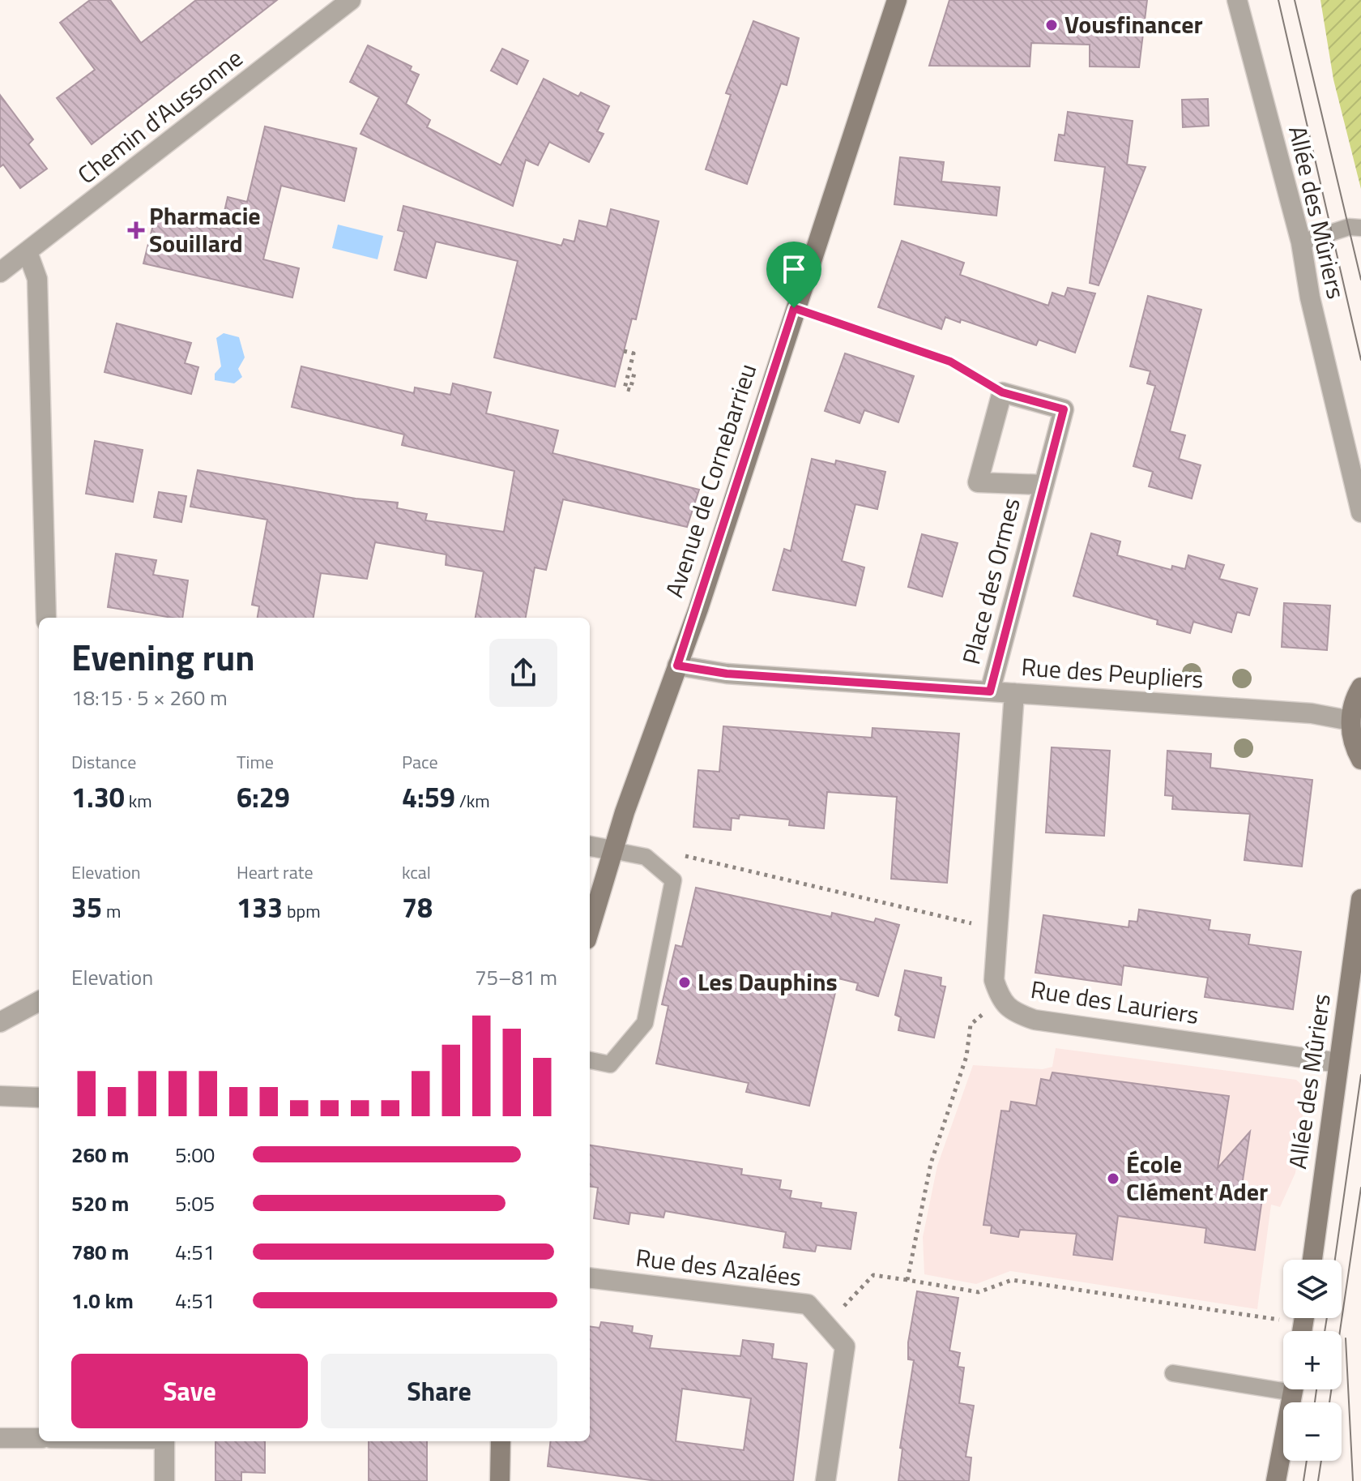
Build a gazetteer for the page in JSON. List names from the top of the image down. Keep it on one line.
{"streets":{"street":["Chemin d'Aussonne","Allée des Mûriers","Avenue de Cornebarrieu","Place des Ormes","Rue des Peupliers","Rue des Lauriers","Rue des Azalées"]},"crossings":[["Allée des Mûriers","Rue des Lauriers"],["Avenue de Cornebarrieu","Rue des Peupliers"],["Place des Ormes","Rue des Peupliers"],["Rue des Peupliers","Rue des Lauriers"]],"places":{"other":["Vousfinancer","Les Dauphins","École Clément Ader"],"health":["Pharmacie Souillard"]},"page":{"heading":["Evening run","18:15 · 5 × 260 m"],"stats":[["Distance","1.30 km"],["Time","6:29"],["Pace","4:59 /km"],["Elevation","35 m"],["Heart rate","133 bpm"],["kcal","78"]],"chart":["Elevation","75–81 m"],"list":[{"name":"260 m","note":"5:00"},{"name":"520 m","note":"5:05"},{"name":"780 m","note":"4:51"},{"name":"1.0 km","note":"4:51"}],"map_buttons":["+","−"],"buttons":["Save","Share"]}}
